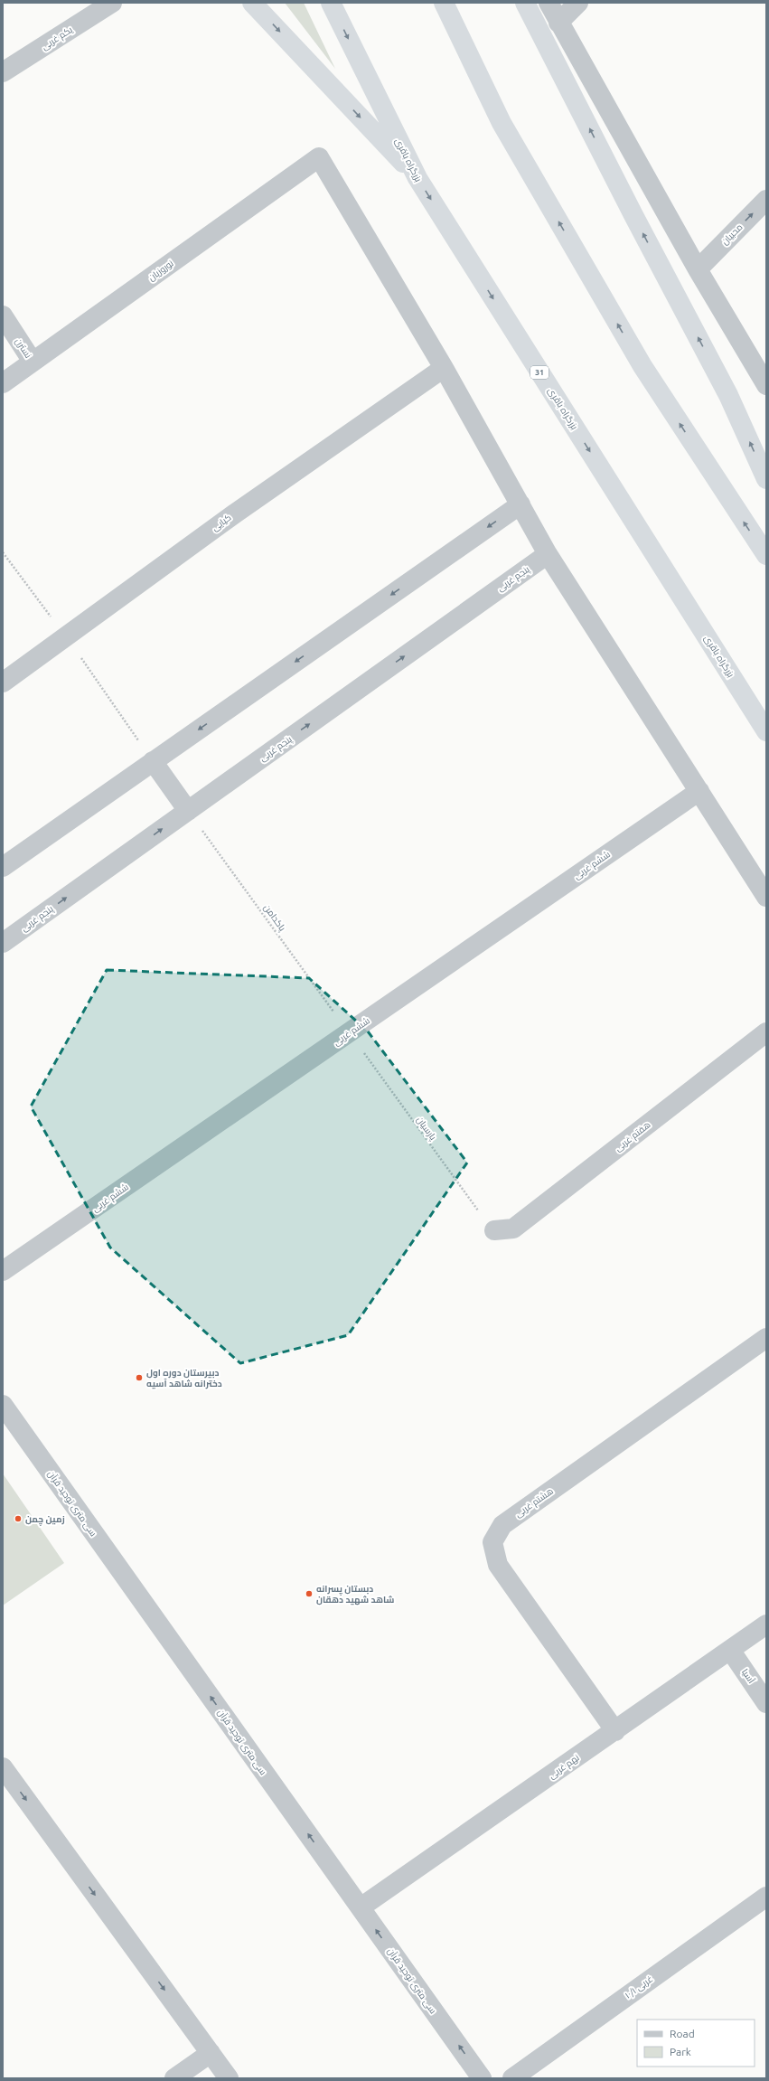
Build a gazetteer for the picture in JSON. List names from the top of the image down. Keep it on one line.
{"streets":{"highway":["بزرگراه باقری","31"],"street":["یکم غربی","محبیان","نوروزیان","نسترن","کیایی","پنجم غربی","ششم غربی","هفتم غربی","هشتم غربی","سی متری توحید قرآن","آسیا","نهم غربی","۱۰/۱ غربی"],"path":["پاکدامن","پارسیان"]},"crossings":[["نوروزیان","نسترن"],["نوروزیان","کیایی"],["پنجم غربی","پاکدامن"],["ششم غربی","پاکدامن"],["ششم غربی","پارسیان"],["پاکدامن","پارسیان"],["پارسیان","هفتم غربی"],["هشتم غربی","نهم غربی"],["سی متری توحید قرآن","نهم غربی"],["آسیا","نهم غربی"]],"one_way":["محبیان","سی متری توحید قرآن"],"places":["دبیرستان دوره اول دخترانه شاهد آسیه","زمین چمن","دبستان پسرانه شاهد شهید دهقان"],"legend":["Road","Park"]}
